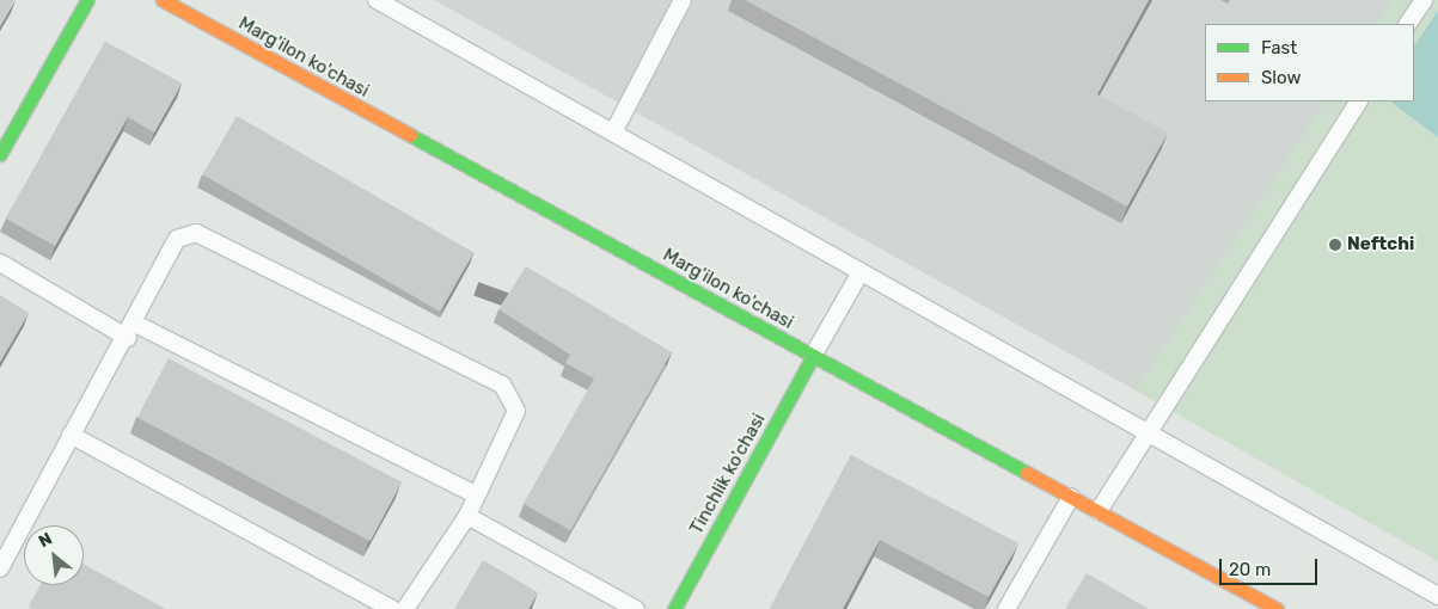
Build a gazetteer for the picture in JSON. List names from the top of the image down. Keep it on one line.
{"streets":{"main road":["Marg'ilon ko'chasi","Tinchlik ko'chasi"]},"crossings":[["Marg'ilon ko'chasi","Tinchlik ko'chasi"]],"places":["Neftchi"],"legend":["Fast","Slow"],"scale_bar":"20 m","north":"top left"}
